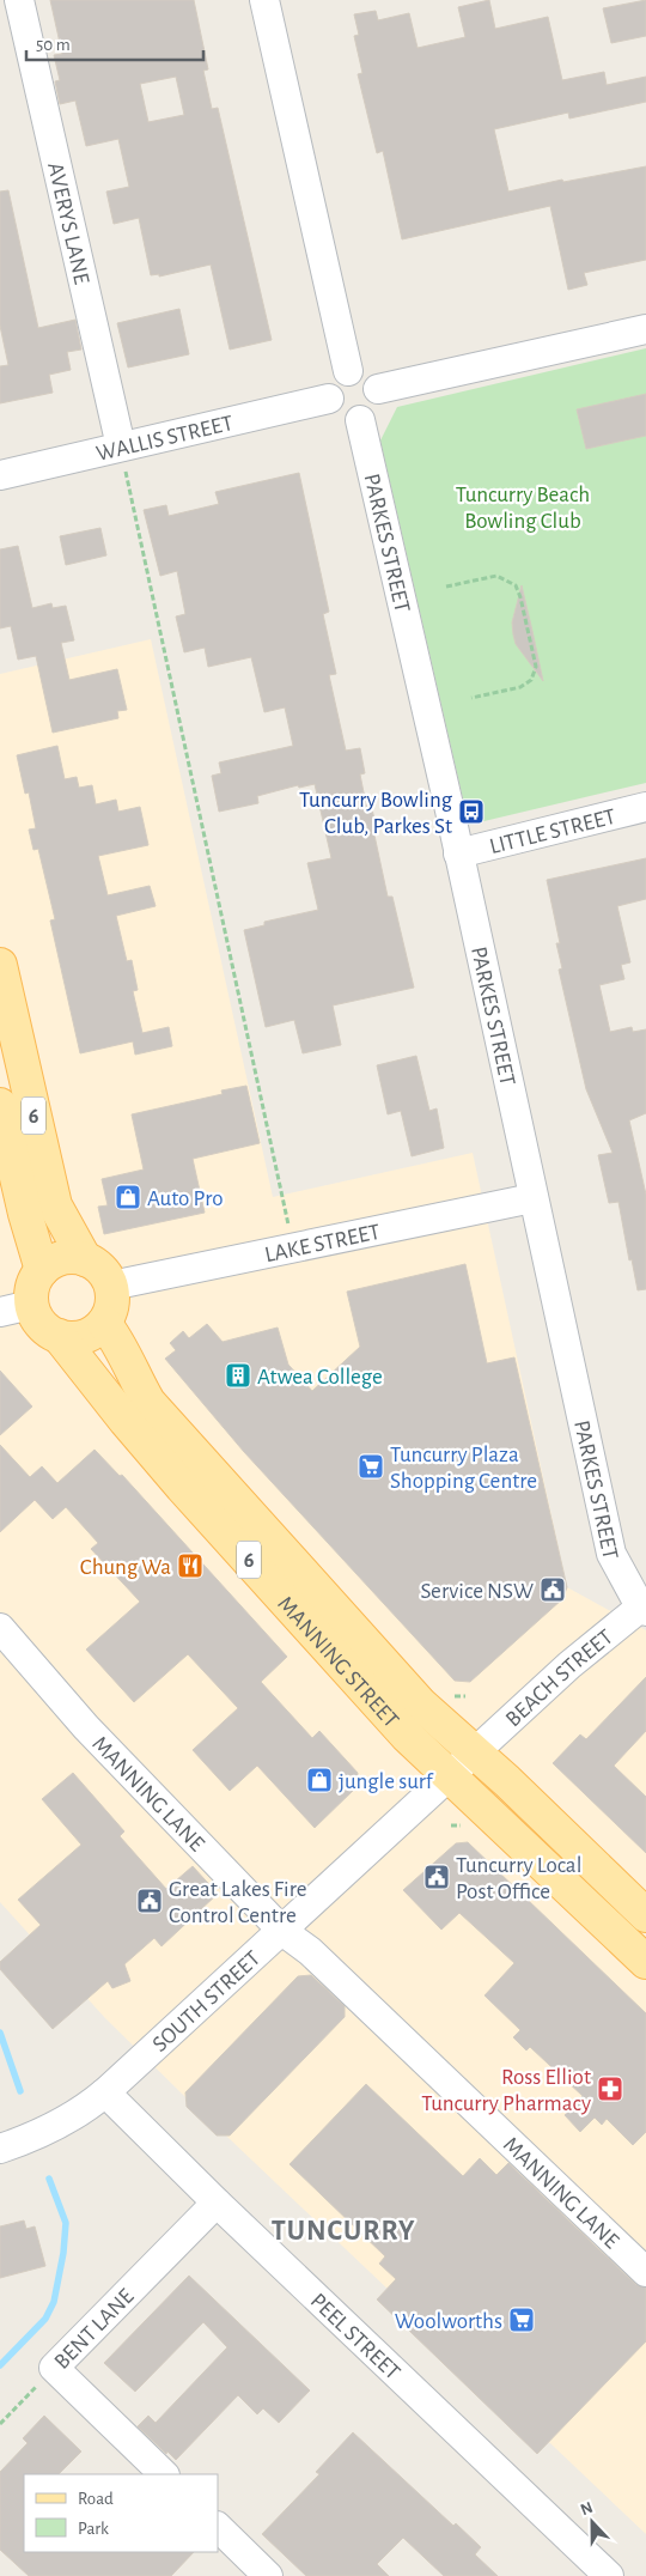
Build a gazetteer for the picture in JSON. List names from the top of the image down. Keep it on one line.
{"streets":{"main road":["6","MANNING STREET"],"street":["AVERYS LANE","WALLIS STREET","PARKES STREET","LITTLE STREET","LAKE STREET","BEACH STREET","MANNING LANE","SOUTH STREET","BENT LANE","PEEL STREET"]},"crossings":[["AVERYS LANE","WALLIS STREET"],["WALLIS STREET","PARKES STREET"],["PARKES STREET","LITTLE STREET"],["PARKES STREET","LAKE STREET"],["PARKES STREET","BEACH STREET"],["6","LAKE STREET"],["6","MANNING STREET"],["LAKE STREET","MANNING STREET"],["MANNING STREET","BEACH STREET"],["MANNING STREET","SOUTH STREET"],["BEACH STREET","SOUTH STREET"],["MANNING LANE","SOUTH STREET"],["SOUTH STREET","PEEL STREET"],["BENT LANE","PEEL STREET"]],"districts":["TUNCURRY"],"parks":["Tuncurry Beach Bowling Club"],"places":{"bus stop":["Tuncurry Bowling Club, Parkes St"],"shop":["Auto Pro","jungle surf"],"building":["Atwea College"],"supermarket":["Tuncurry Plaza Shopping Centre","Woolworths"],"restaurant":["Chung Wa"],"public building":["Service NSW","Tuncurry Local Post Office","Great Lakes Fire Control Centre"],"pharmacy":["Ross Elliot Tuncurry Pharmacy"]},"legend":["Road","Park"],"scale_bar":"50 m","north":"top"}
